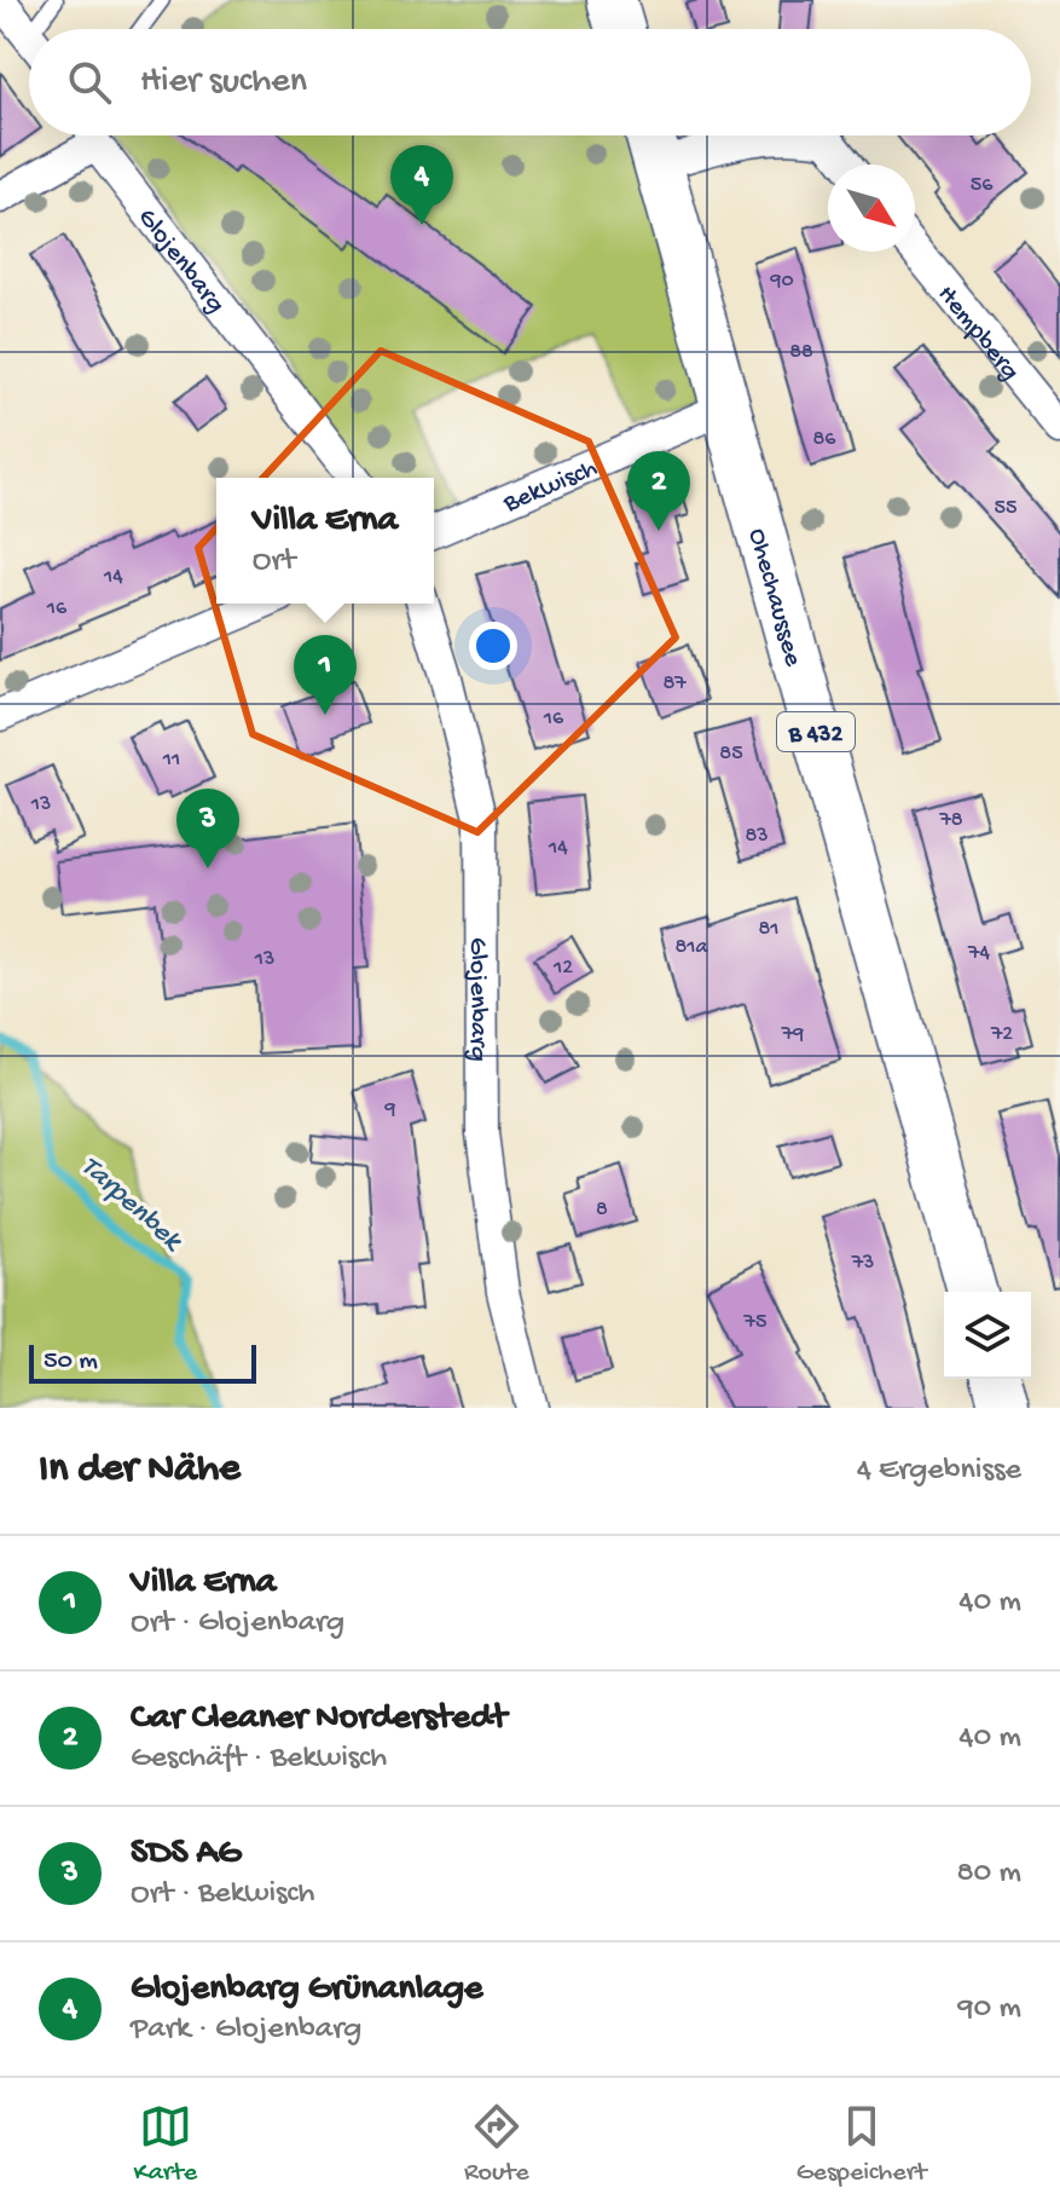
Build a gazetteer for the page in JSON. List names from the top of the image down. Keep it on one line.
{"streets":{"main road":["Ohechaussee","B 432"],"street":["Glojenbarg","Hempberg","Bekwisch"]},"crossings":[["Bekwisch","Ohechaussee"]],"water":["Tarpenbek"],"house_numbers":["56","90","88","86","55","14","16","87","16","85","11","13","78","83","14","81","81a","74","13","12","79","72","9","8","73","75"],"scale_bar":"50 m","north":"bottom right","page":{"search":"Hier suchen","pins":["4","2","1","3"],"popup":["Villa Erna","Ort"],"scale":"50 m","heading":["In der Nähe","4 Ergebnisse"],"list":[{"mark":"1","name":"Villa Erna","note":"Ort · Glojenbarg","value":"40 m"},{"mark":"2","name":"Car Cleaner Norderstedt","note":"Geschäft · Bekwisch","value":"40 m"},{"mark":"3","name":"SDS AG","note":"Ort · Bekwisch","value":"80 m"},{"mark":"4","name":"Glojenbarg Grünanlage","note":"Park · Glojenbarg","value":"90 m"}],"nav":["Karte","Route","Gespeichert"]}}
